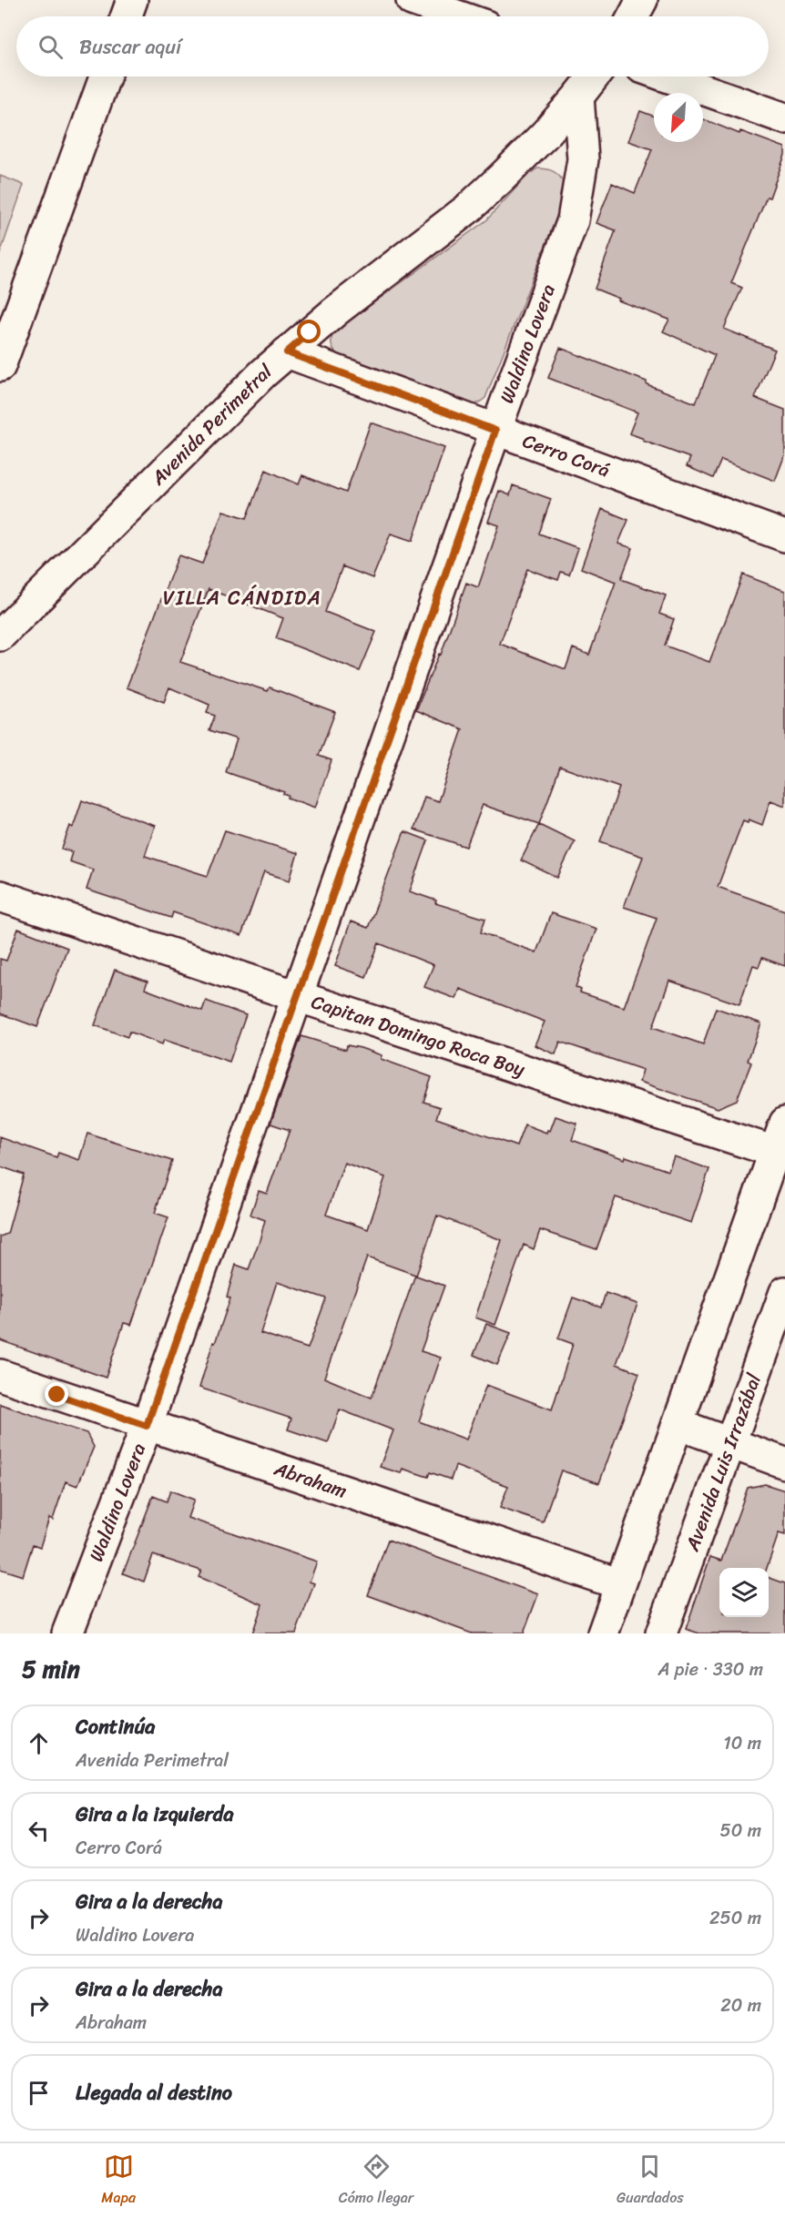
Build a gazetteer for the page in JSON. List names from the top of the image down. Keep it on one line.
{"streets":{"main road":["Waldino Lovera","Avenida Perimetral","Cerro Corá","Capitan Domingo Roca Boy","Avenida Luis Irrazábal","Abraham"]},"crossings":[["Waldino Lovera","Avenida Perimetral"],["Waldino Lovera","Cerro Corá"],["Waldino Lovera","Capitan Domingo Roca Boy"],["Waldino Lovera","Abraham"],["Avenida Perimetral","Cerro Corá"]],"districts":["VILLA CÁNDIDA"],"north":"bottom left","page":{"search":"Buscar aquí","heading":["5 min","A pie · 330 m"],"list":[["Continúa","Avenida Perimetral","10 m"],["Gira a la izquierda","Cerro Corá","50 m"],["Gira a la derecha","Waldino Lovera","250 m"],["Gira a la derecha","Abraham","20 m"],"Llegada al destino"],"nav":["Mapa","Cómo llegar","Guardados"]}}
